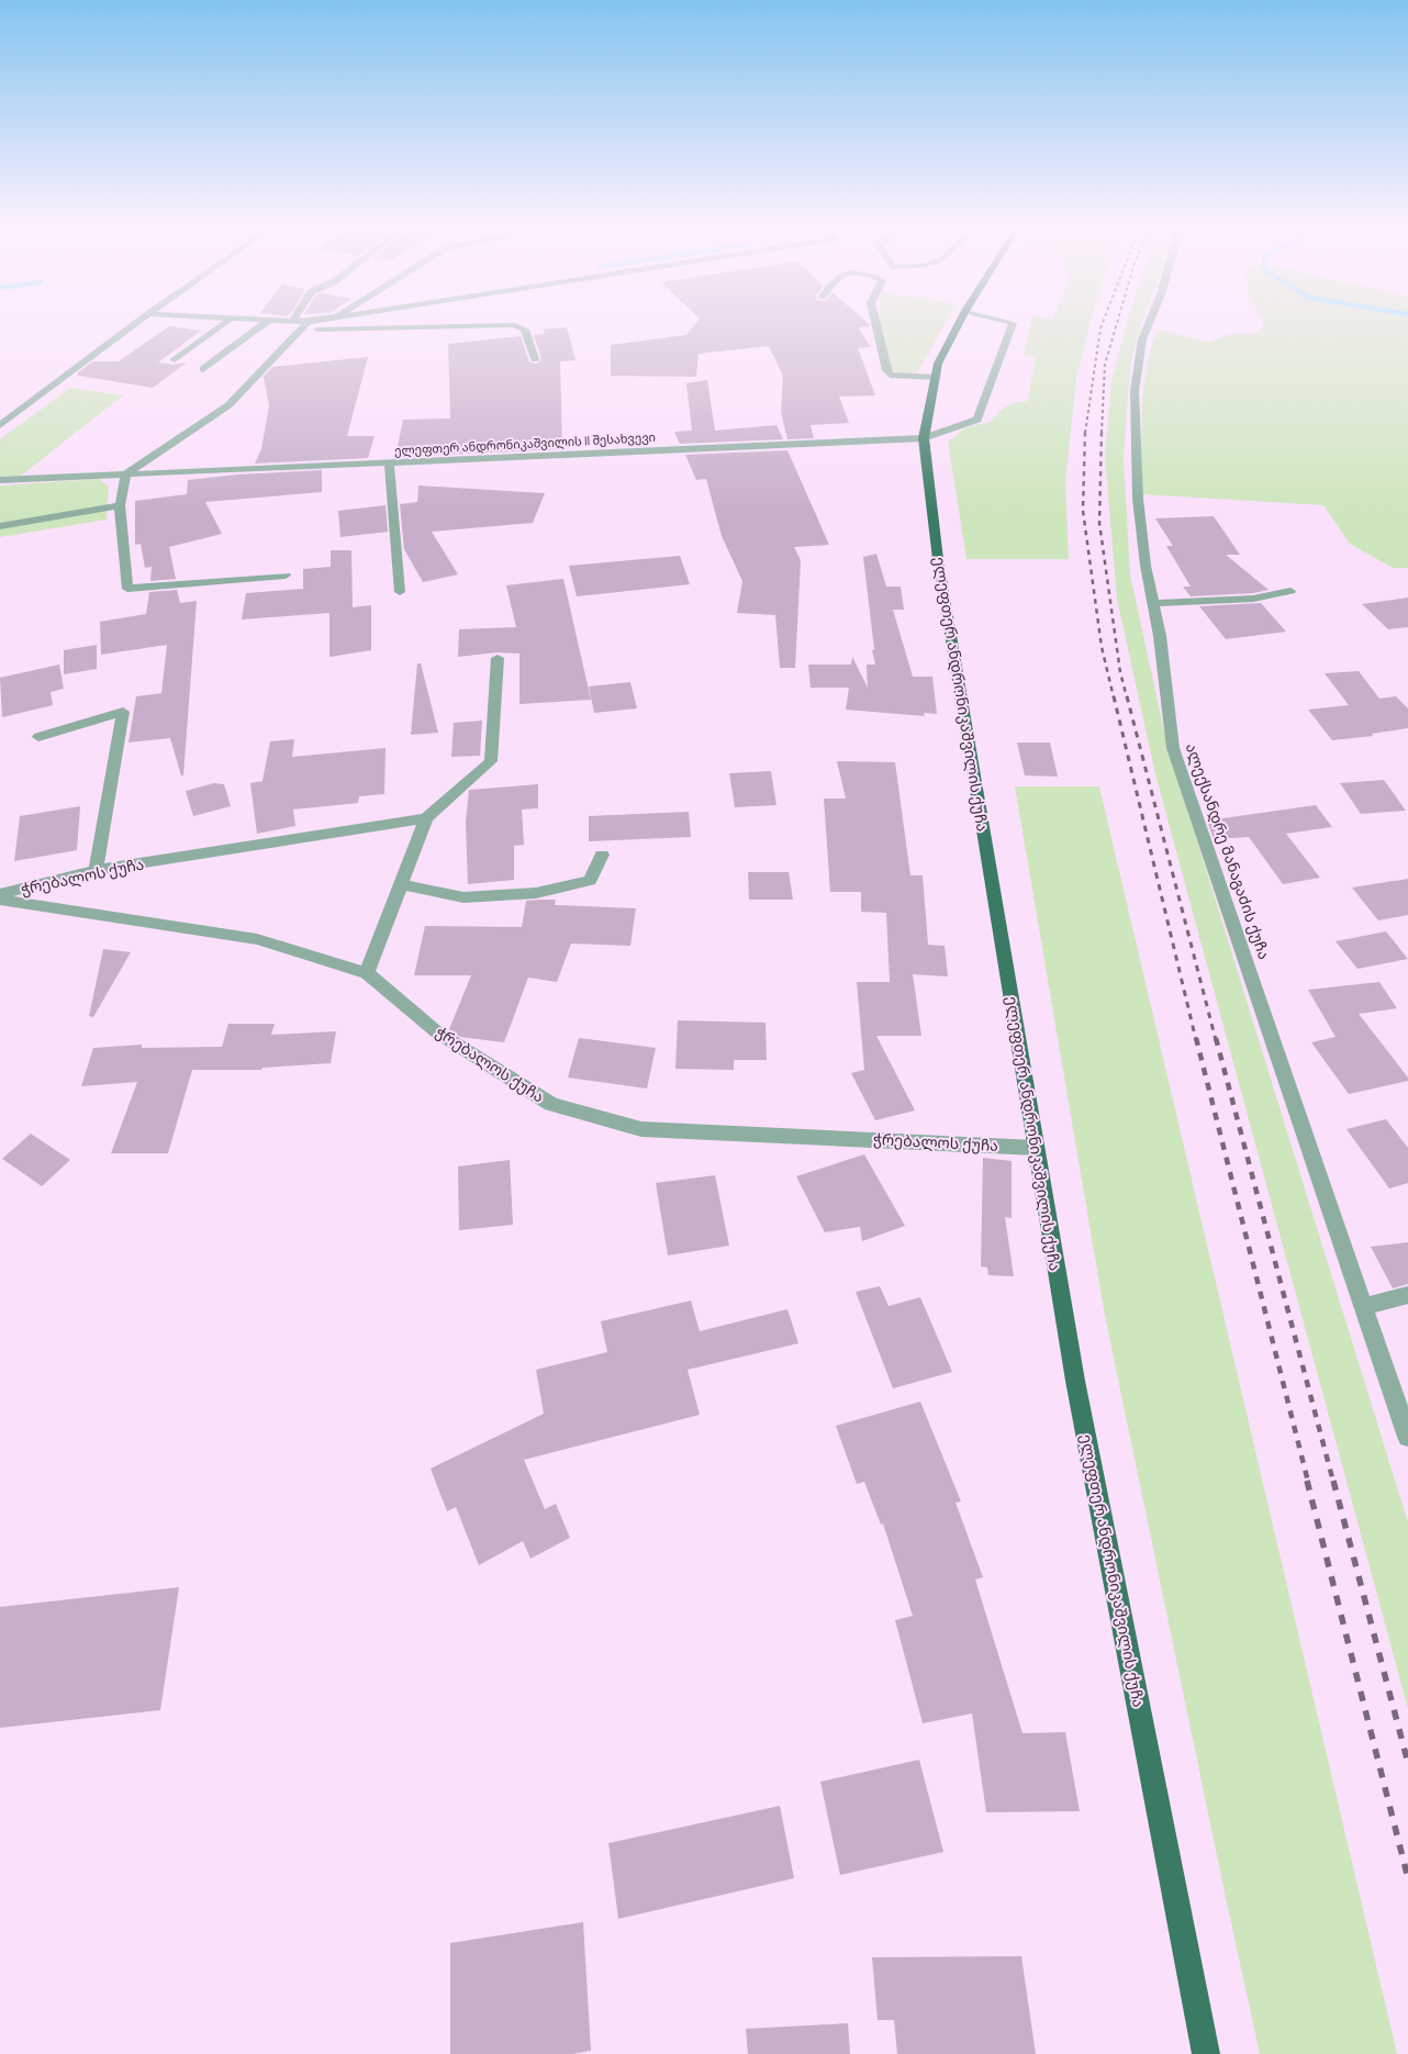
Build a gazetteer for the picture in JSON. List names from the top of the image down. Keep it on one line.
{"streets":{"main road":["ელეფთერ ანდრონიკაშვილის ქუჩა"],"street":["ელეფთერ ანდრონიკაშვილის II შესახვევი","ალექსანდრე მანაგაძის ქუჩა","ჭრებალოს ქუჩა"]},"crossings":[["ელეფთერ ანდრონიკაშვილის II შესახვევი","ელეფთერ ანდრონიკაშვილის ქუჩა"],["ელეფთერ ანდრონიკაშვილის ქუჩა","ჭრებალოს ქუჩა"]]}
